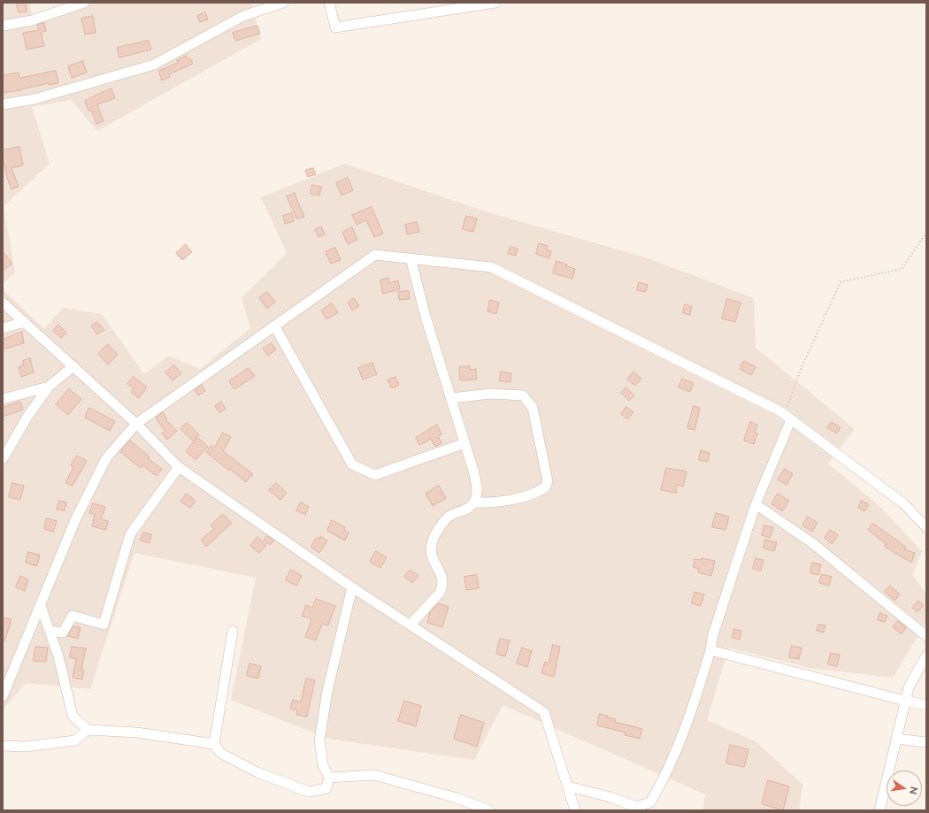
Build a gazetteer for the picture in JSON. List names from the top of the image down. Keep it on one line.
{"north":"right"}
